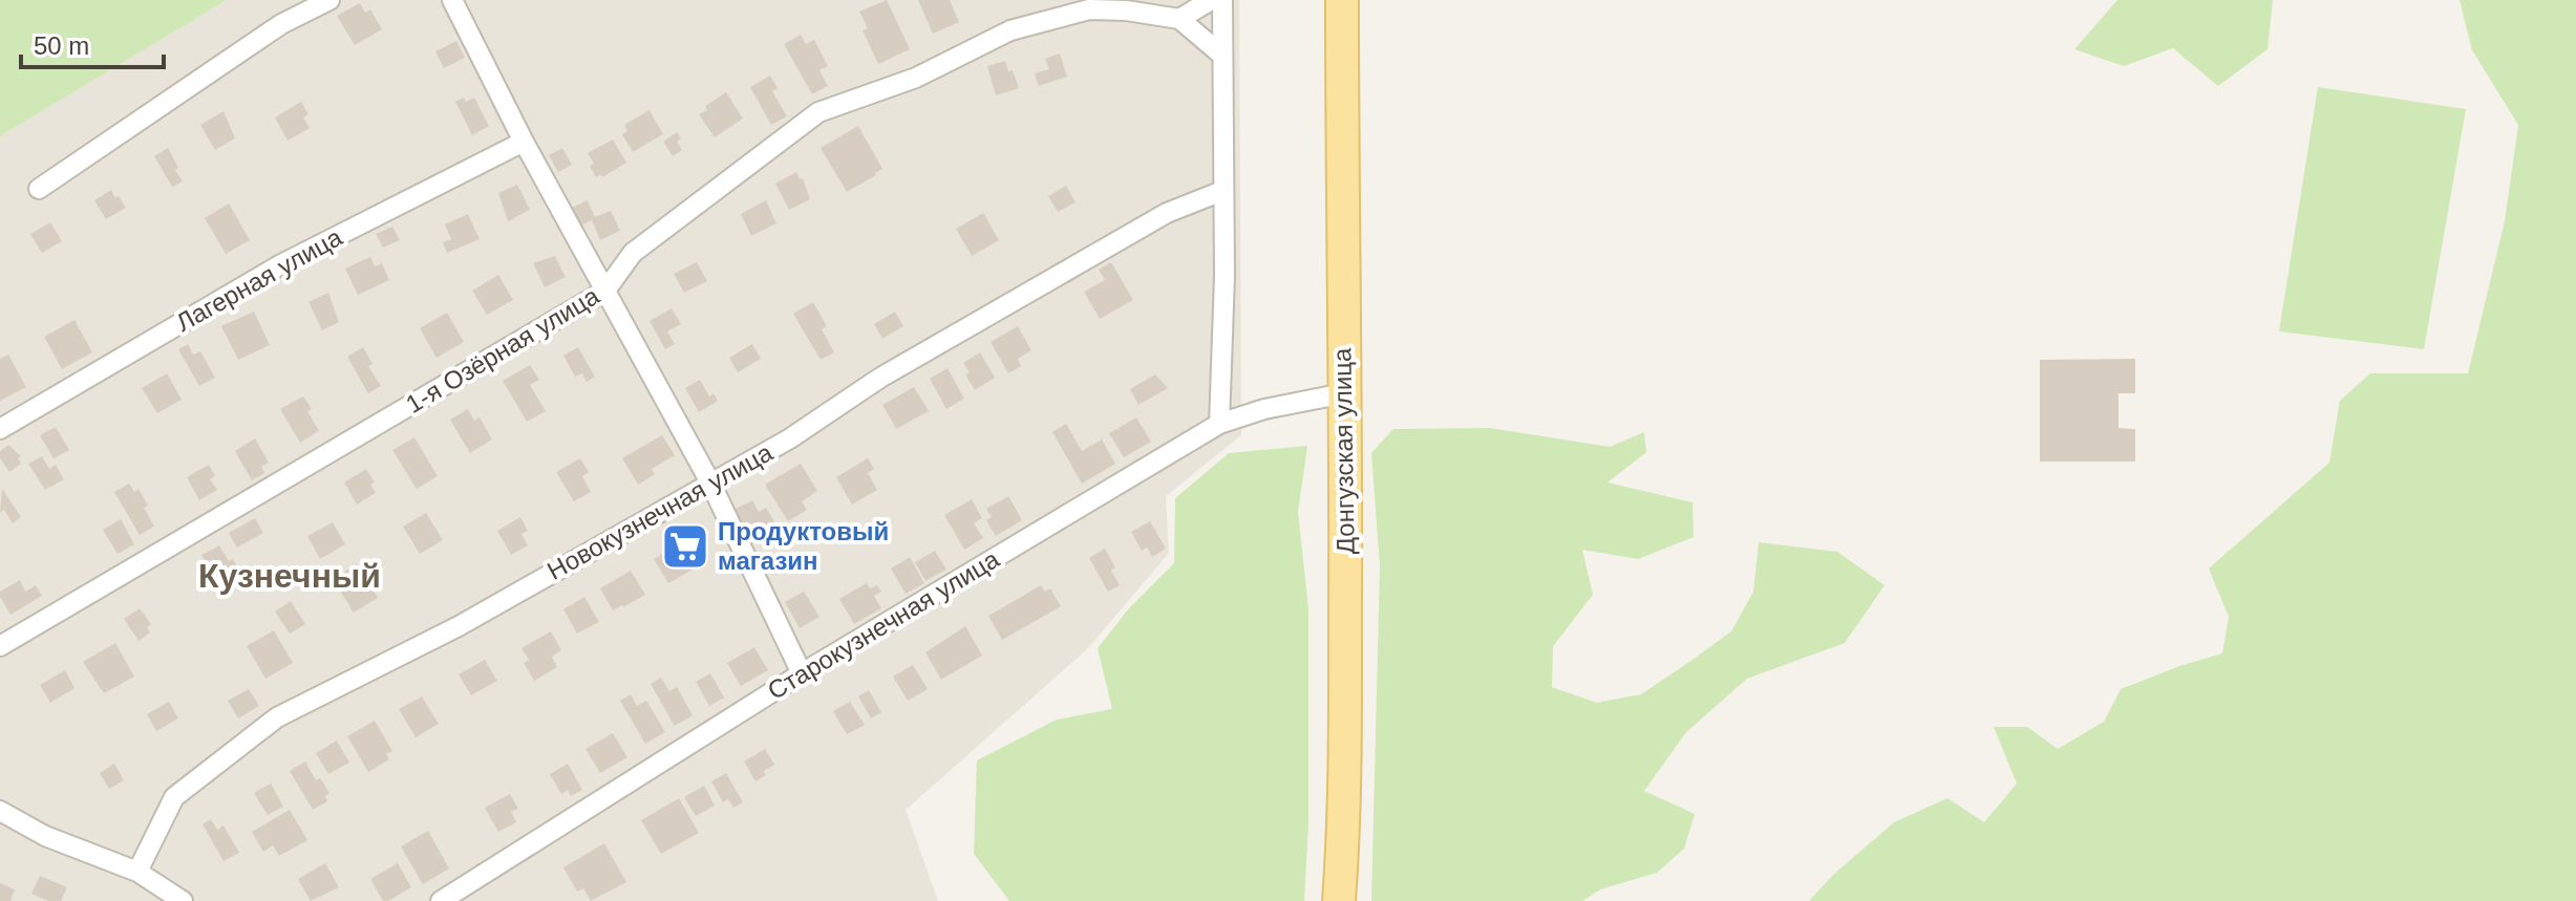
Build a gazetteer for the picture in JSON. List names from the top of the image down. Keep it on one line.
{"streets":{"main road":["Донгузская улица"],"street":["Лагерная улица","1-я Озёрная улица","Новокузнечная улица","Старокузнечная улица"]},"crossings":[["Донгузская улица","Старокузнечная улица"]],"districts":["Кузнечный"],"places":{"supermarket":["Продуктовый магазин"]},"scale_bar":"50 m"}
